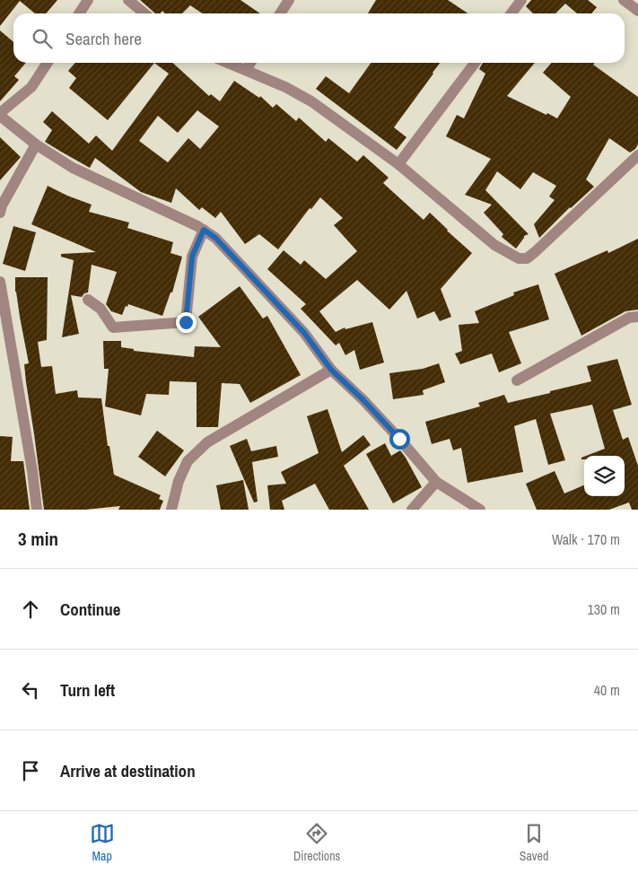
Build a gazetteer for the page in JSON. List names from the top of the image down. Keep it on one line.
{"page":{"search":"Search here","heading":["3 min","Walk · 170 m"],"list":[["Continue","130 m"],["Turn left","40 m"],"Arrive at destination"],"nav":["Map","Directions","Saved"]}}
